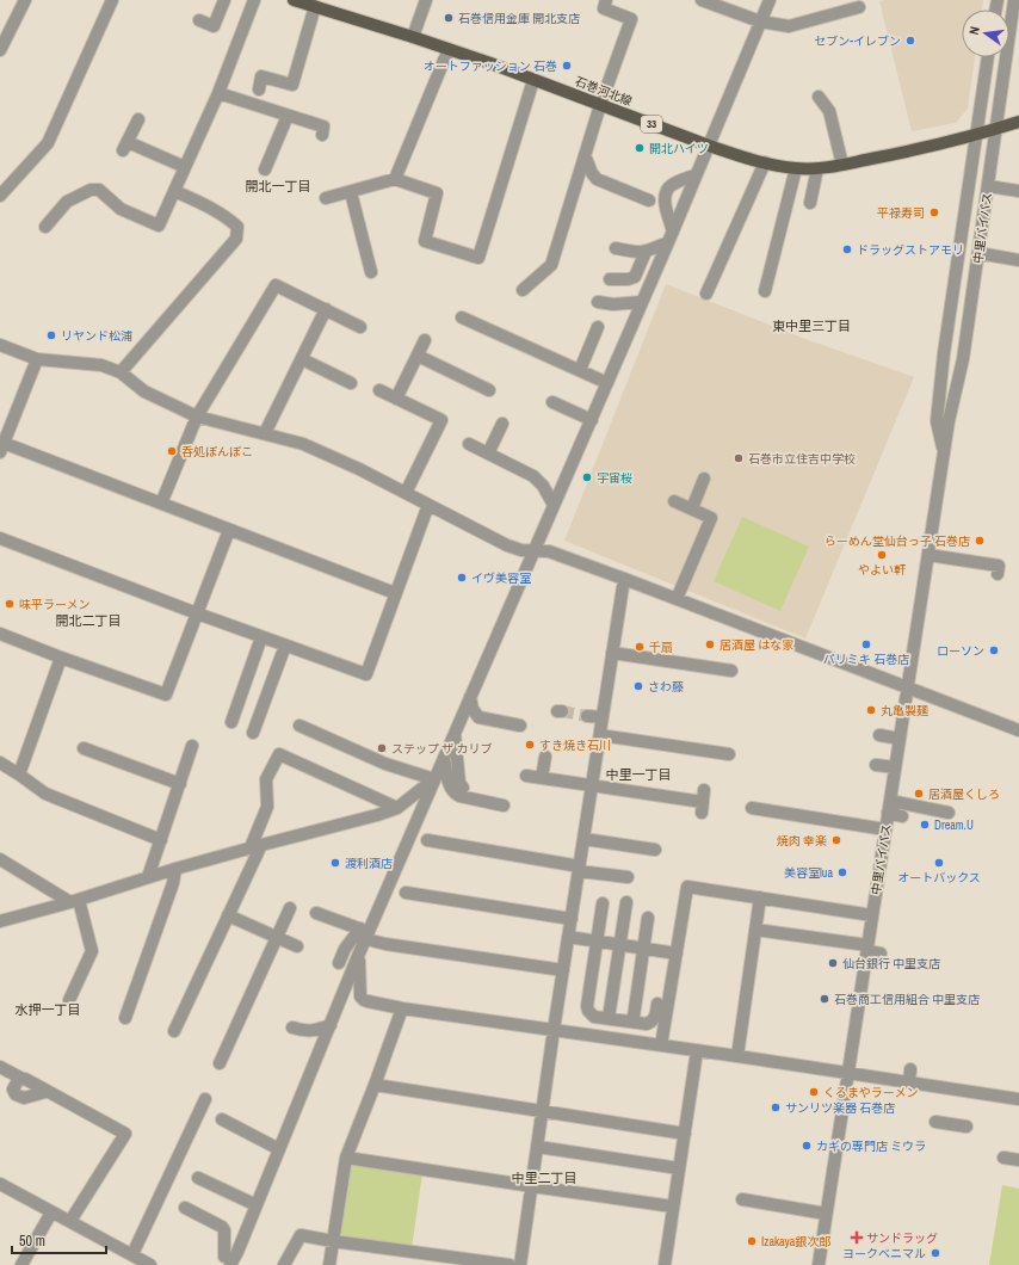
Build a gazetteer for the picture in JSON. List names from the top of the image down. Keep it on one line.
{"streets":{"main road":["石巻河北線","33"],"street":["中里バイパス"]},"crossings":[["石巻河北線","中里バイパス"]],"districts":["開北一丁目","東中里三丁目","開北二丁目","中里一丁目","水押一丁目","中里二丁目"],"places":{"other":["石巻信用金庫 開北支店","セブン-イレブン","オートファッション 石巻","開北ハイツ","平禄寿司","ドラッグストアモリ","リヤンド松浦","呑処ぽんぽこ","石巻市立住吉中学校","宇宙桜","らーめん堂仙台っ子 石巻店","やよい軒","イヴ美容室","味平ラーメン","居酒屋 はな家","パリミキ 石巻店","千扇","ローソン","さわ藤","丸亀製麺","すき焼き石川","ステップ ザ カリブ","居酒屋くしろ","Dream.U","焼肉 幸楽","渡利酒店","オートバックス","美容室lua","仙台銀行 中里支店","石巻商工信用組合 中里支店","くるまやラーメン","サンリツ楽器 石巻店","カギの専門店 ミウラ","Izakaya銀次郎","ヨークベニマル"],"health":["サンドラッグ"]},"scale_bar":"50 m","north":"left"}
